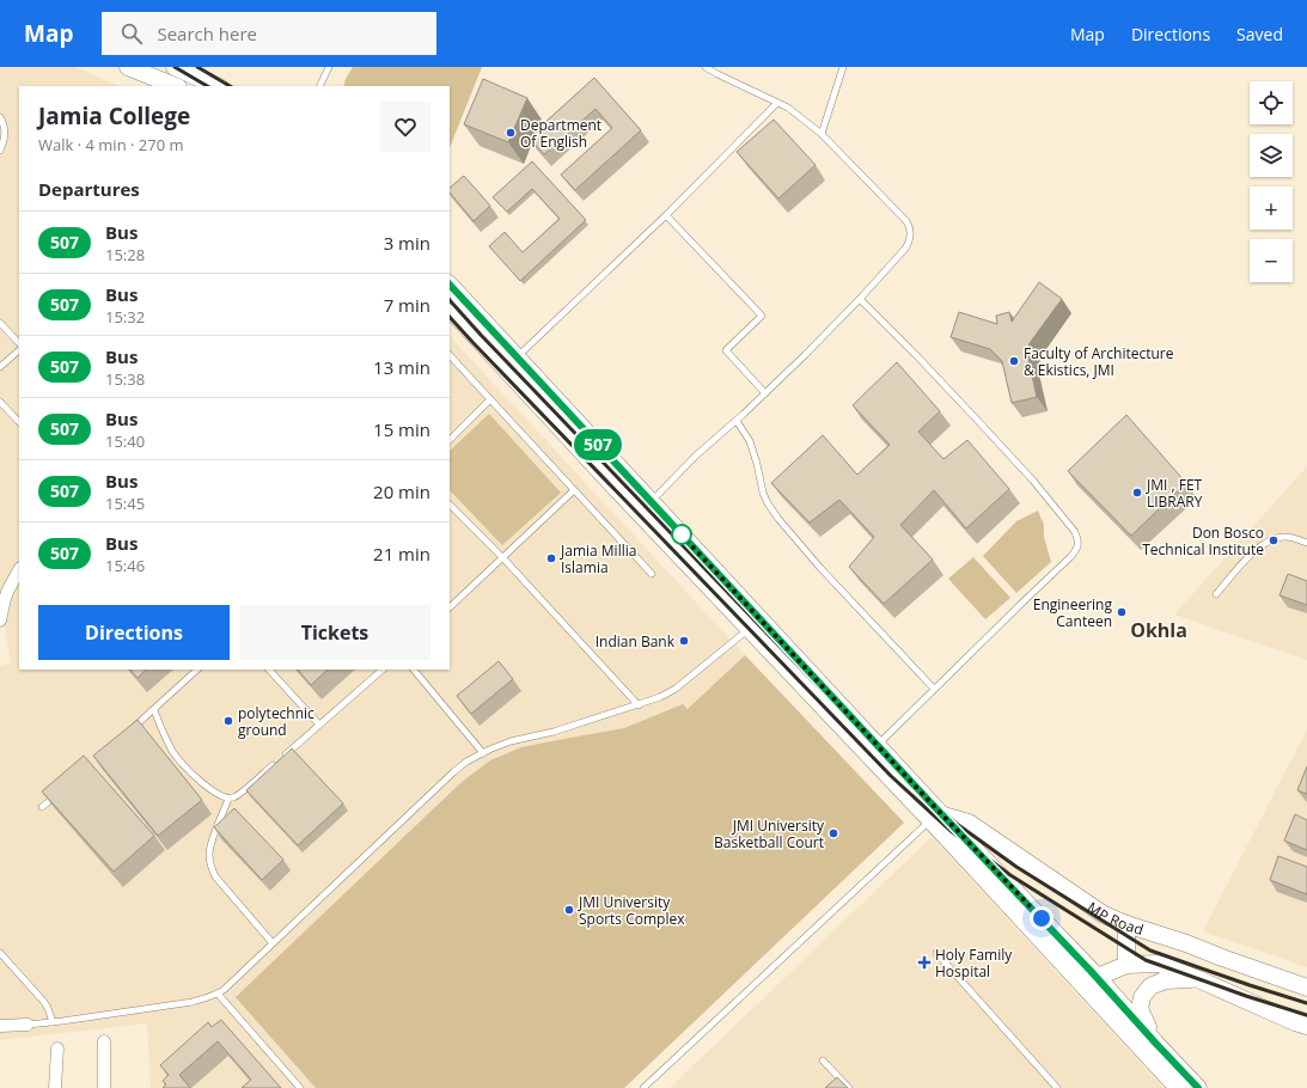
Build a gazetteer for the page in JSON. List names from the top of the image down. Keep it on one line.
{"streets":{"main road":["MP Road"]},"districts":["Okhla"],"places":{"other":["Department Of English","Faculty of Architecture & Ekistics, JMI","JMI , FET LIBRARY","Don Bosco Technical Institute","Jamia Millia Islamia","Engineering Canteen","Indian Bank","polytechnic ground","JMI University Basketball Court","JMI University Sports Complex"],"health":["Holy Family Hospital"]},"lines":["bus line 507"],"page":{"header":"Map","search":"Search here","nav":["Map","Directions","Saved"],"on_map":"507","map_buttons":["+","−"],"heading":[["Jamia College","Walk · 4 min · 270 m"],"Departures"],"list":[{"mark":"507","name":"Bus","note":"15:28","value":"3 min"},{"mark":"507","name":"Bus","note":"15:32","value":"7 min"},{"mark":"507","name":"Bus","note":"15:38","value":"13 min"},{"mark":"507","name":"Bus","note":"15:40","value":"15 min"},{"mark":"507","name":"Bus","note":"15:45","value":"20 min"},{"mark":"507","name":"Bus","note":"15:46","value":"21 min"}],"buttons":["Directions","Tickets"]}}
